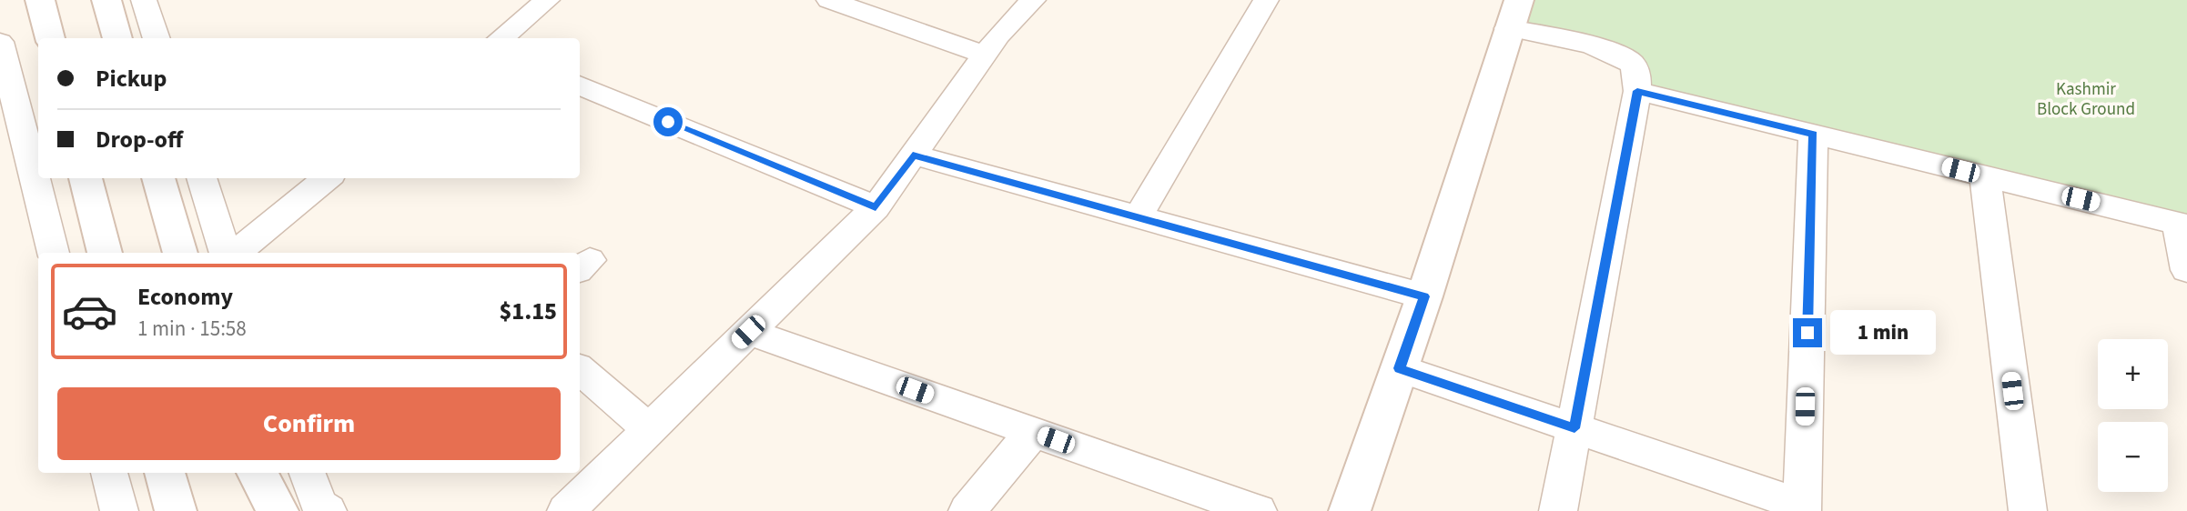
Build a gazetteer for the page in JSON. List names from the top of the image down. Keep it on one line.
{"parks":["Kashmir Block Ground"],"page":{"banner":["Pickup","Drop-off"],"list":[{"name":"Economy","note":"1 min · 15:58","value":"$1.15"}],"bubble":"1 min","map_buttons":["+","−"],"buttons":"Confirm"}}
